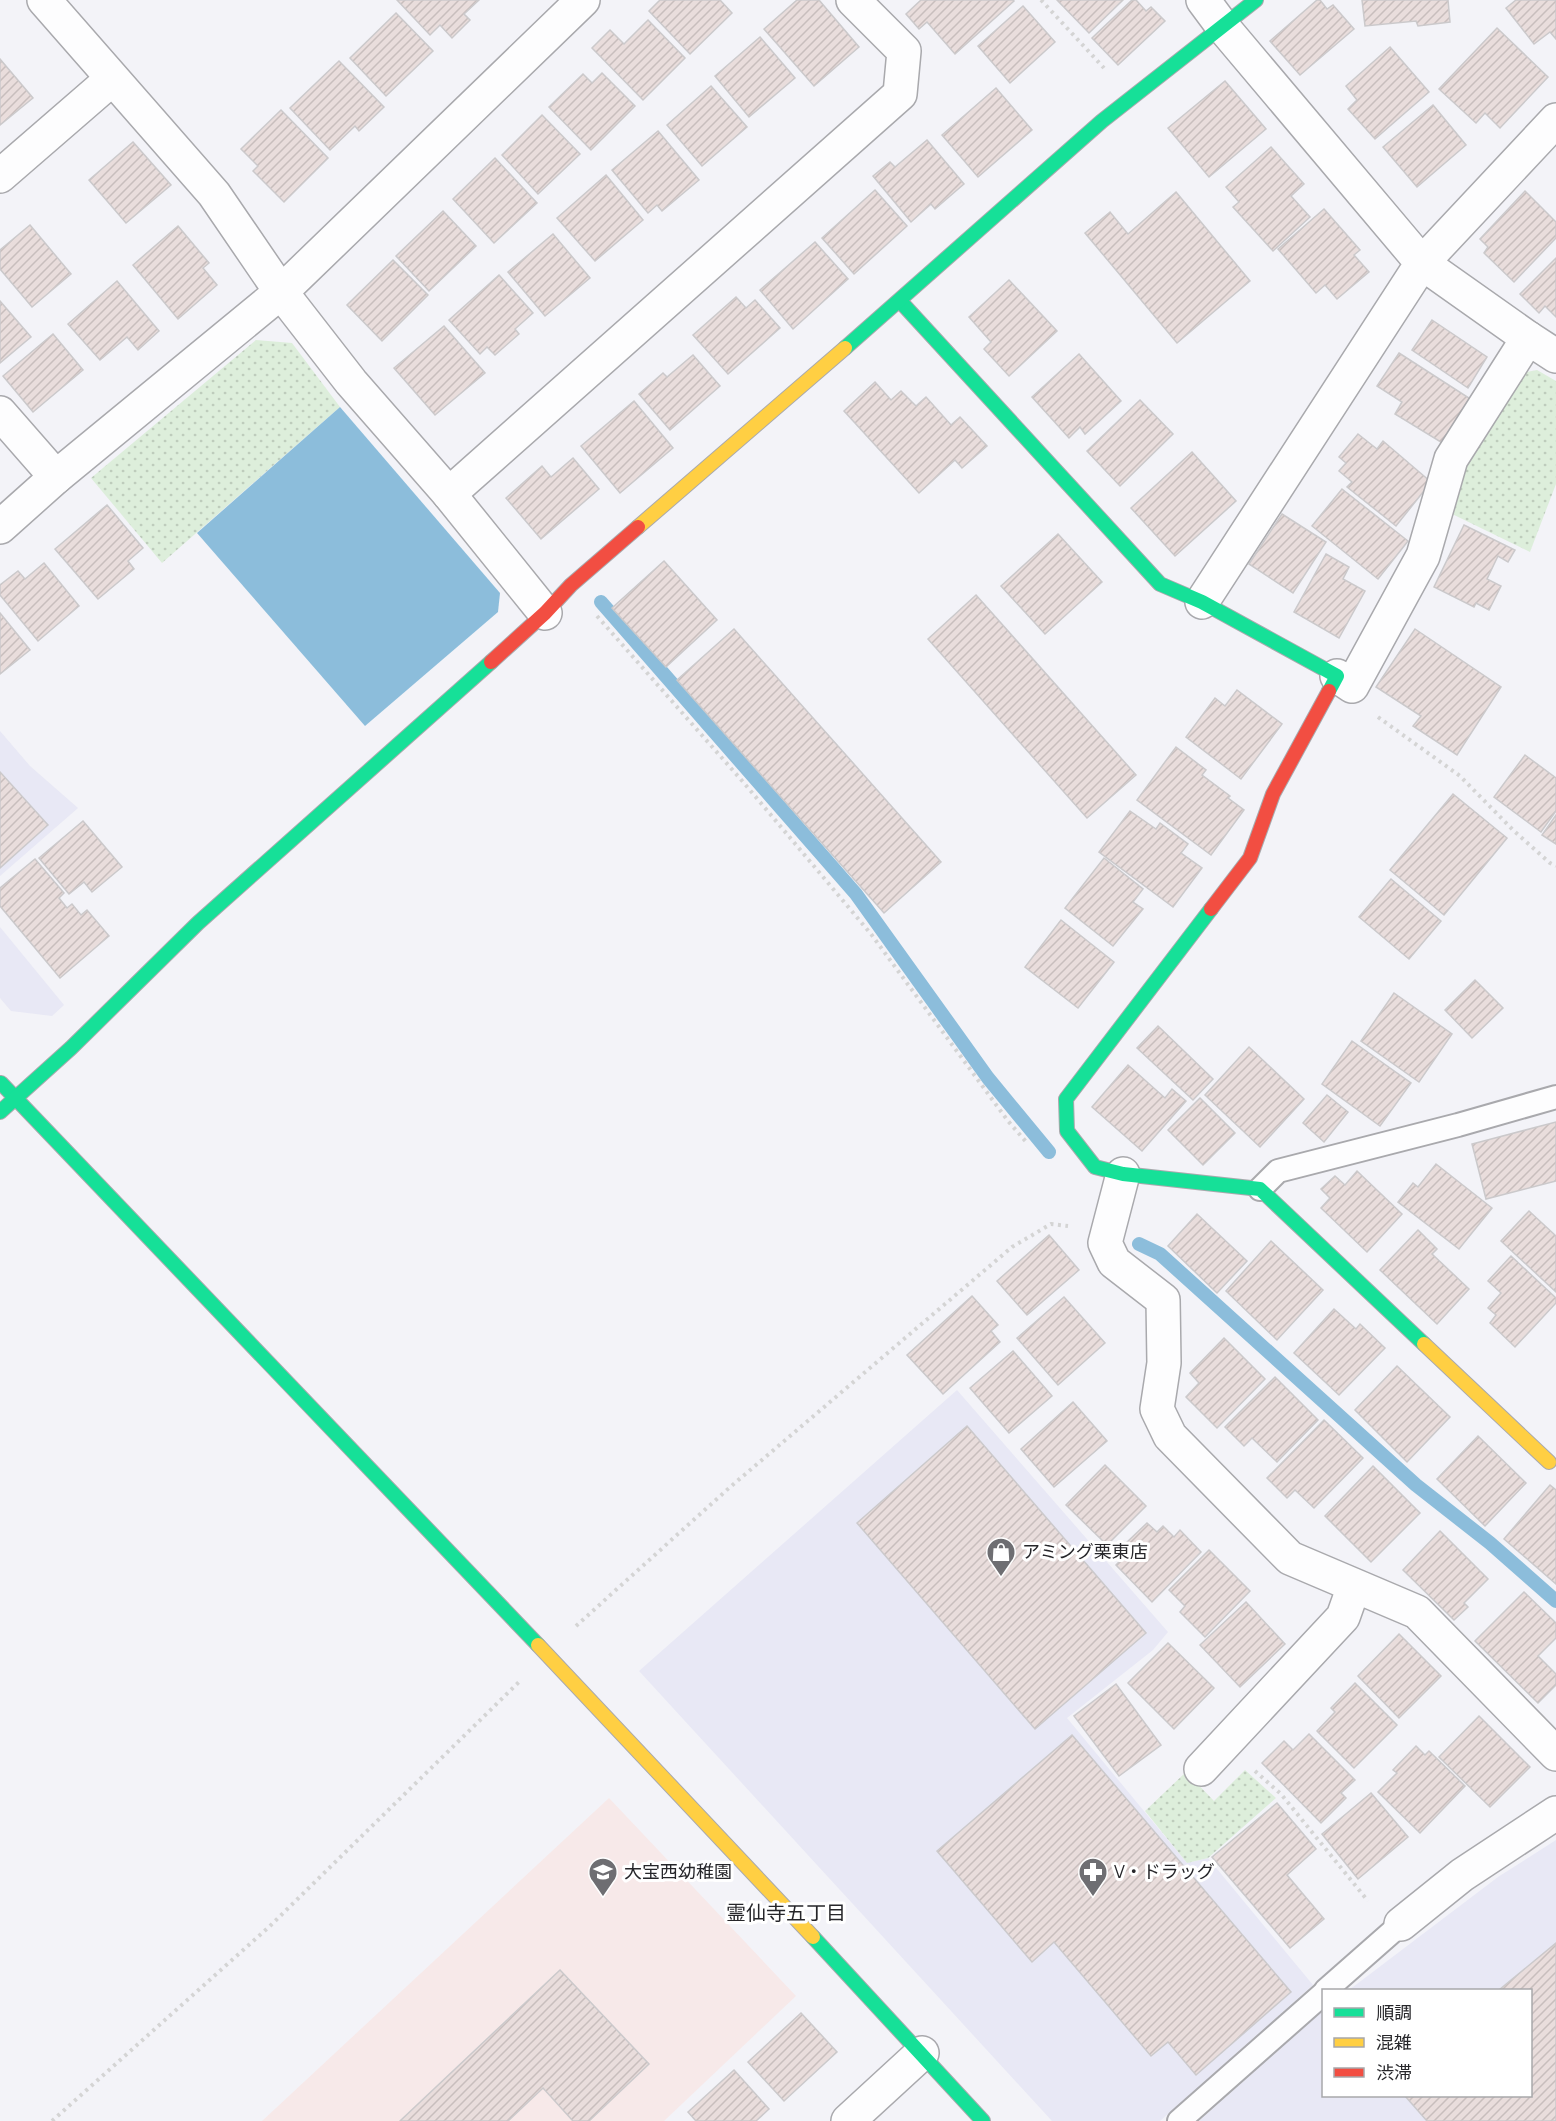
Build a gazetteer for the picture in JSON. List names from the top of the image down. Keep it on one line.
{"districts":["霊仙寺五丁目"],"places":{"shop":["アミング栗東店"],"school or university":["大宝西幼稚園"],"pharmacy":["V・ドラッグ"]},"legend":["順調","混雑","渋滞"]}
